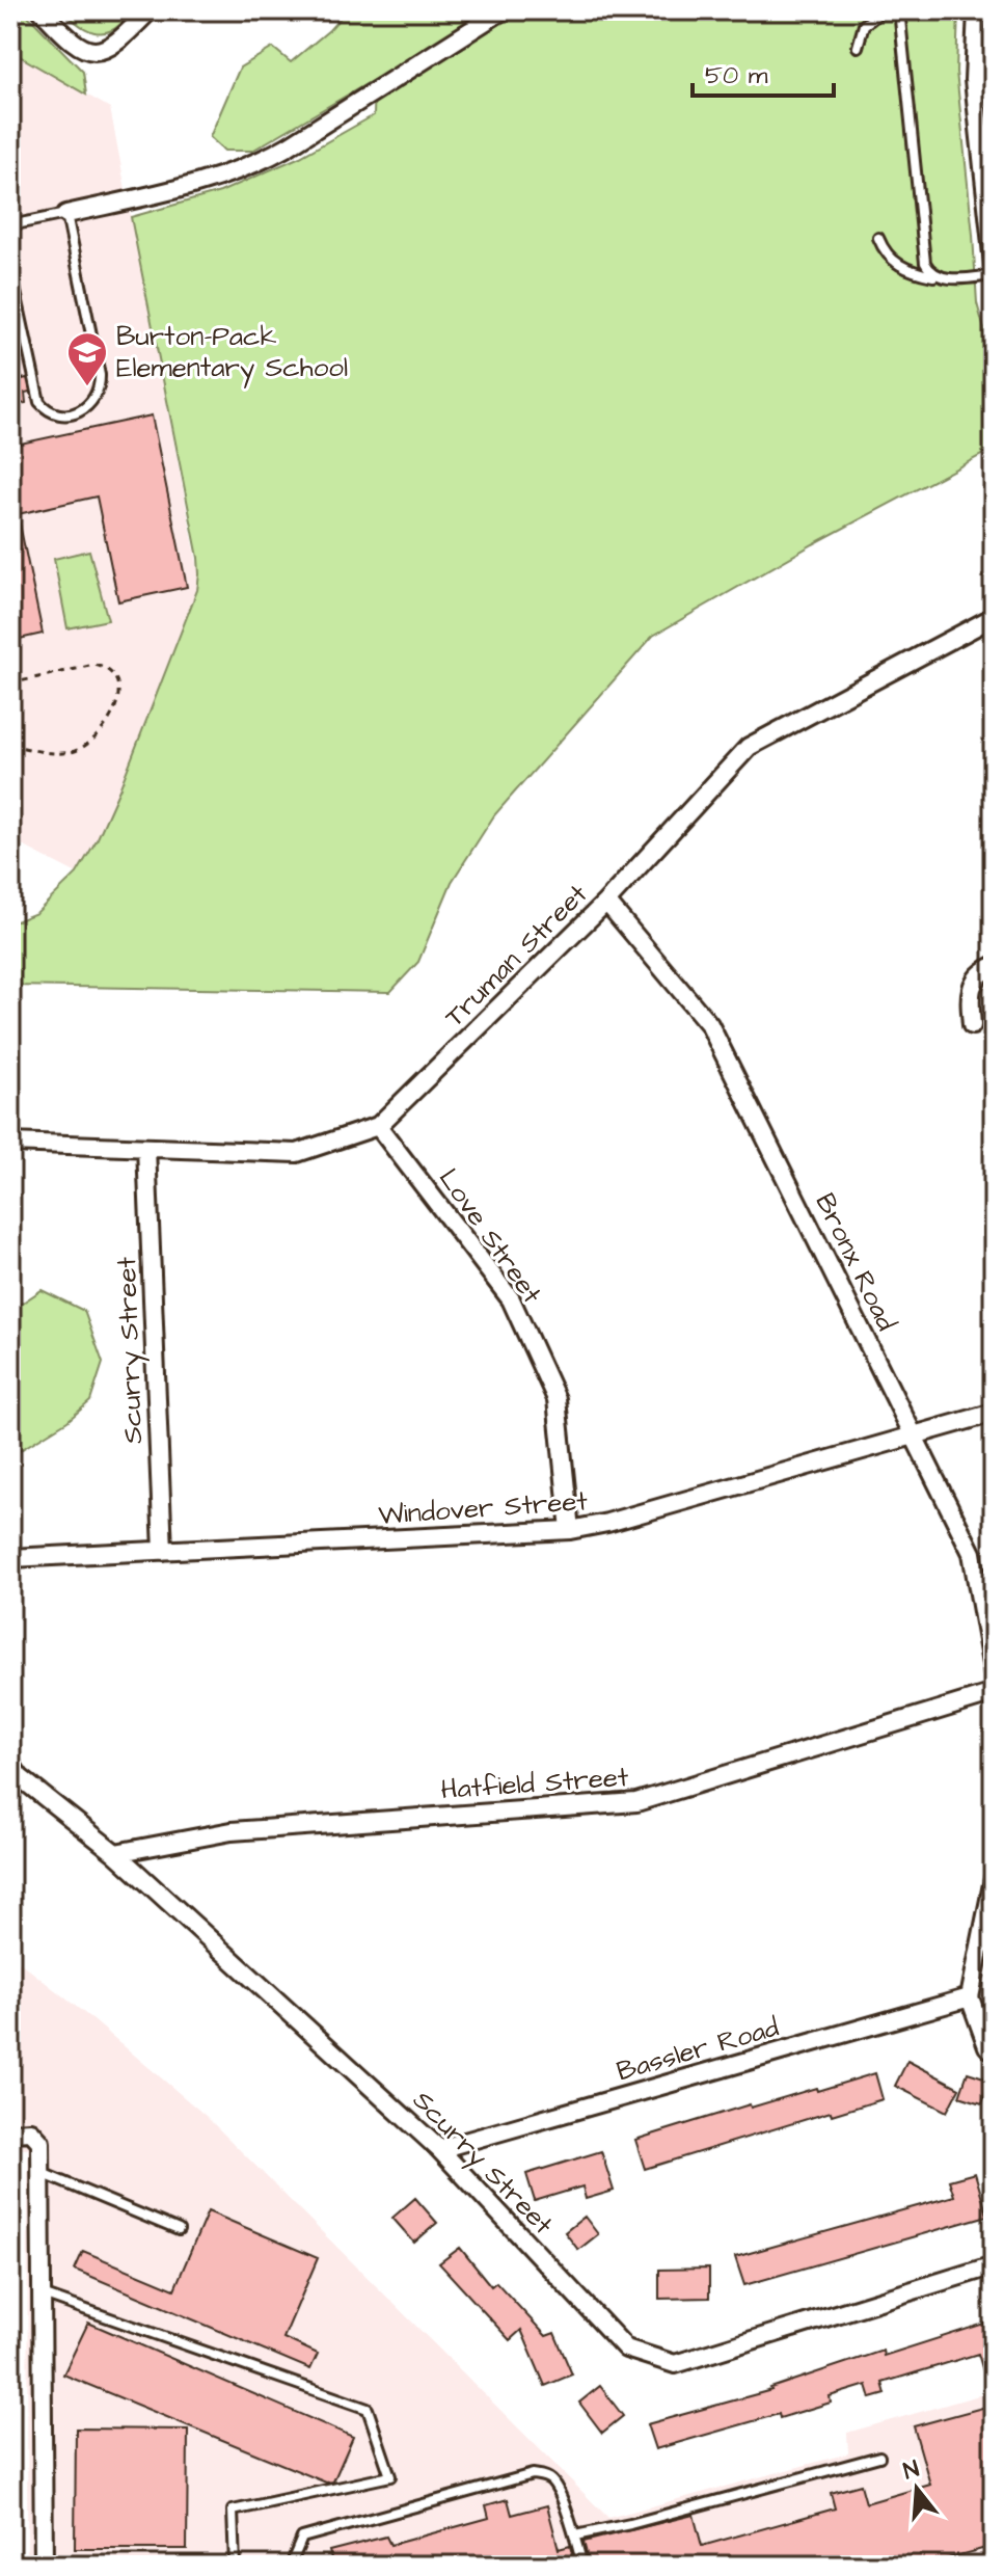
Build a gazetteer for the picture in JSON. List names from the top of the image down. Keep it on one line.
{"streets":{"street":["Truman Street","Love Street","Bronx Road","Scurry Street","Windover Street","Hatfield Street","Bassler Road"]},"crossings":[["Truman Street","Love Street"],["Truman Street","Bronx Road"],["Truman Street","Scurry Street"],["Love Street","Windover Street"],["Bronx Road","Windover Street"],["Scurry Street","Windover Street"],["Scurry Street","Hatfield Street"],["Scurry Street","Bassler Road"]],"places":{"school or university":["Burton-Pack Elementary School"]},"scale_bar":"50 m","north":"top"}
